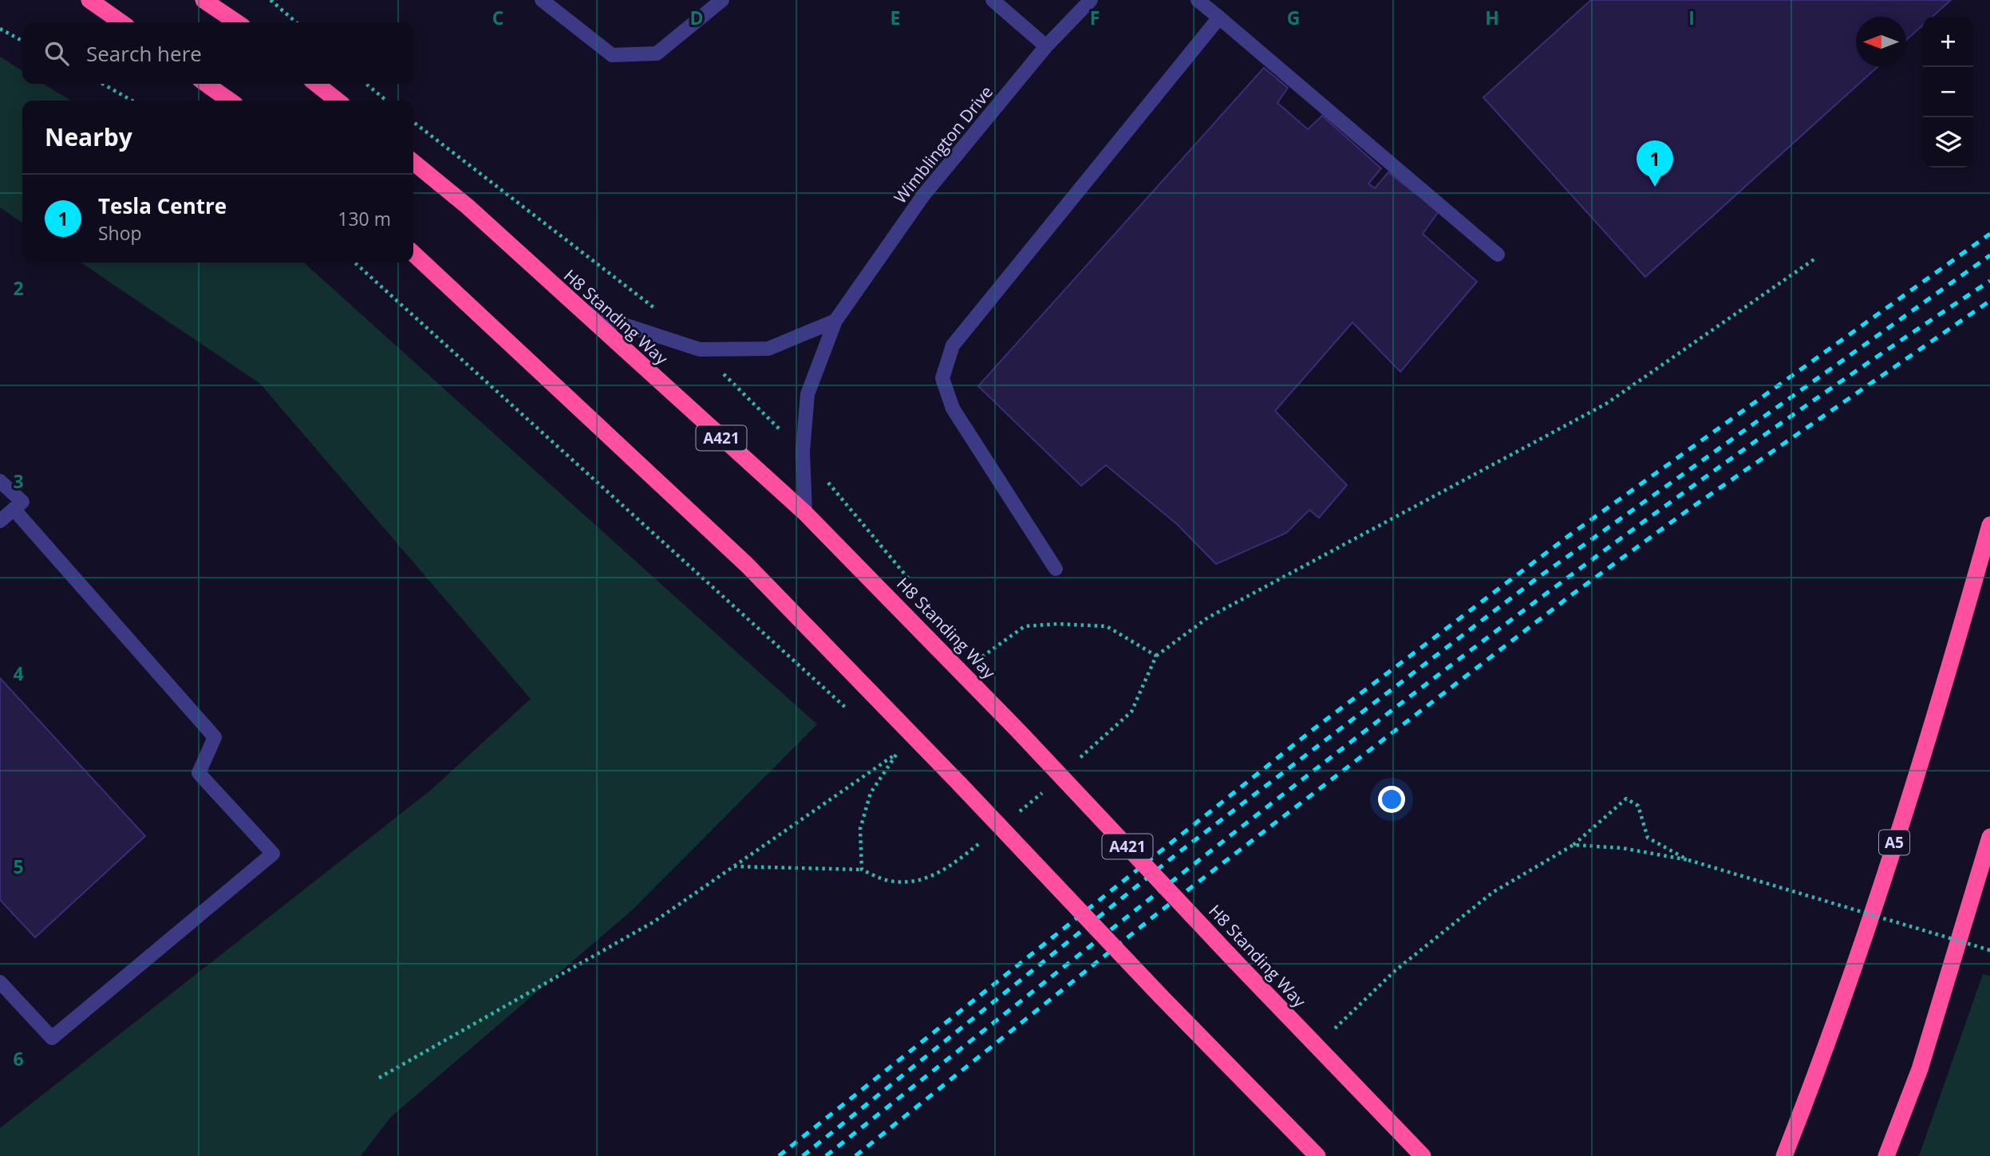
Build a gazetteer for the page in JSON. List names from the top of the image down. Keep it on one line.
{"streets":{"highway":["H8 Standing Way","A421","A5"],"street":["Wimblington Drive"]},"crossings":[["Wimblington Drive","H8 Standing Way"]],"north":"left","page":{"map_buttons":["+","−"],"search":"Search here","heading":"Nearby","pins":"1","list":[{"mark":"1","name":"Tesla Centre","note":"Shop","value":"130 m"}]},"grid":{"columns":["C","D","E","F","G","H","I"],"rows":["2","3","4","5","6"]}}
